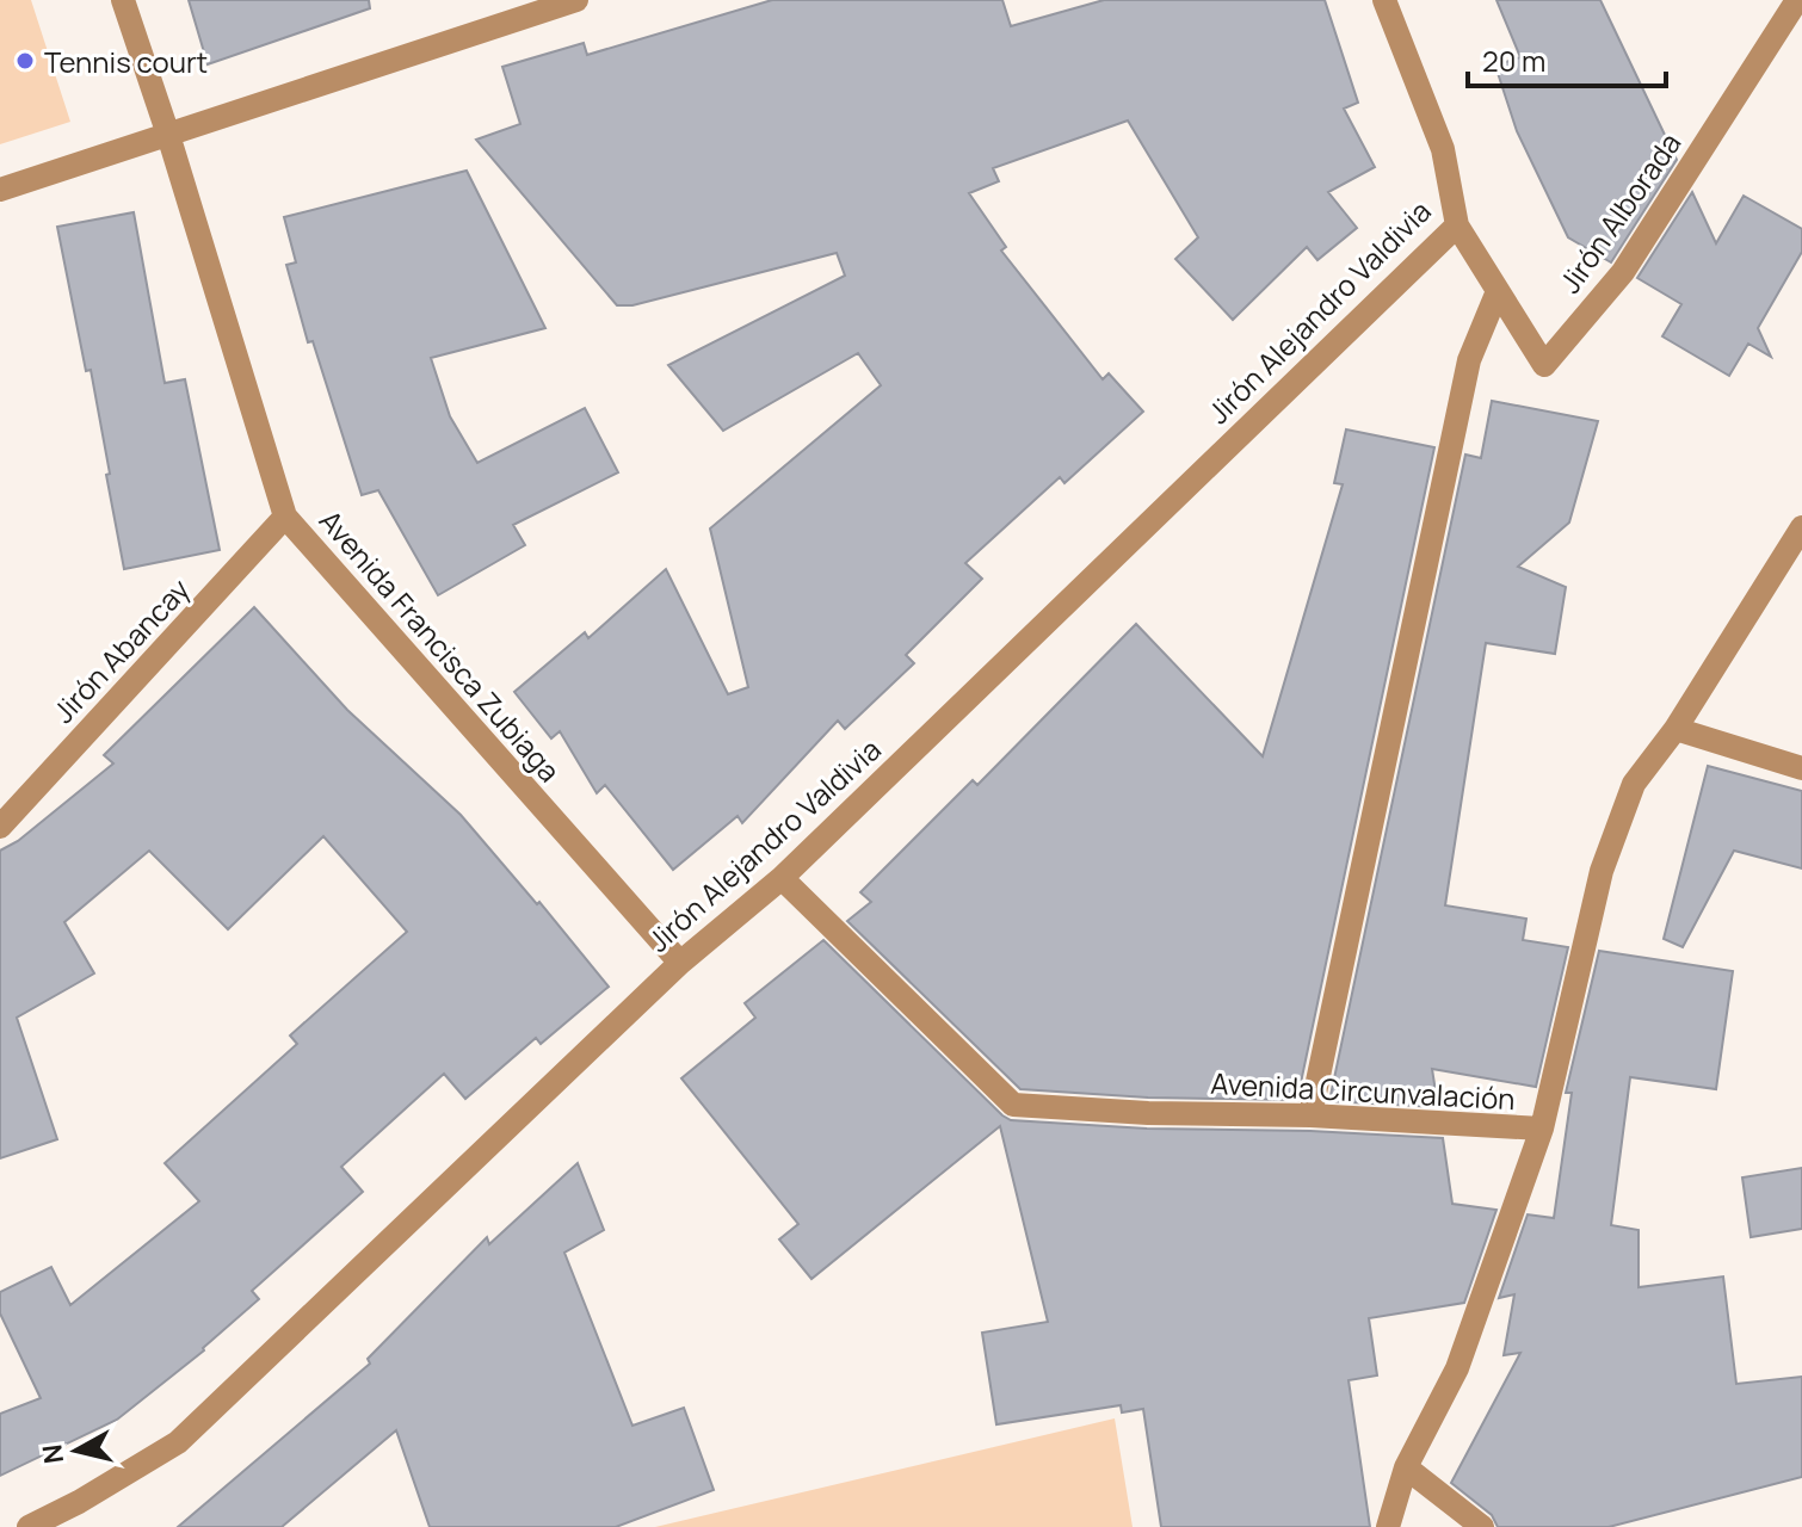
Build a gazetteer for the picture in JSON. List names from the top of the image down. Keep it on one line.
{"streets":{"street":["Jirón Alborada","Jirón Alejandro Valdivia","Avenida Francisca Zubiaga","Jirón Abancay","Avenida Circunvalación"]},"crossings":[["Jirón Alborada","Jirón Alejandro Valdivia"],["Jirón Alejandro Valdivia","Avenida Francisca Zubiaga"],["Jirón Alejandro Valdivia","Avenida Circunvalación"],["Avenida Francisca Zubiaga","Jirón Abancay"]],"places":["Tennis court"],"scale_bar":"20 m","north":"left"}
